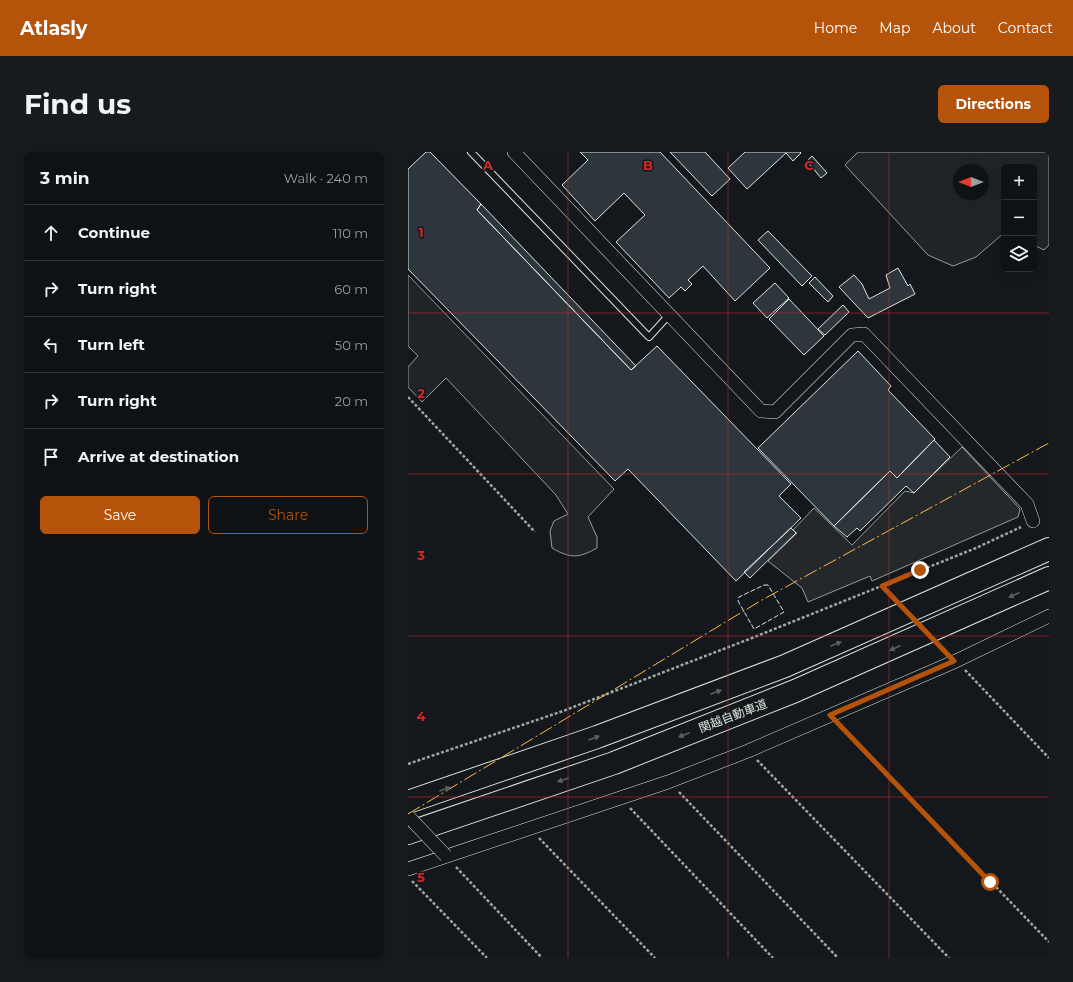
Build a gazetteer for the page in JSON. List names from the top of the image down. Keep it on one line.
{"streets":{"highway":["関越自動車道"]},"north":"left","page":{"header":"Atlasly","nav":["Home","Map","About","Contact"],"buttons":["Directions",["Save","Share"]],"title":"Find us","heading":["3 min","Walk · 240 m"],"map_buttons":["+","−"],"list":[["Continue","110 m"],["Turn right","60 m"],["Turn left","50 m"],["Turn right","20 m"],"Arrive at destination"]},"grid":{"columns":["A","B","C"],"rows":["1","2","3","4","5"]}}
